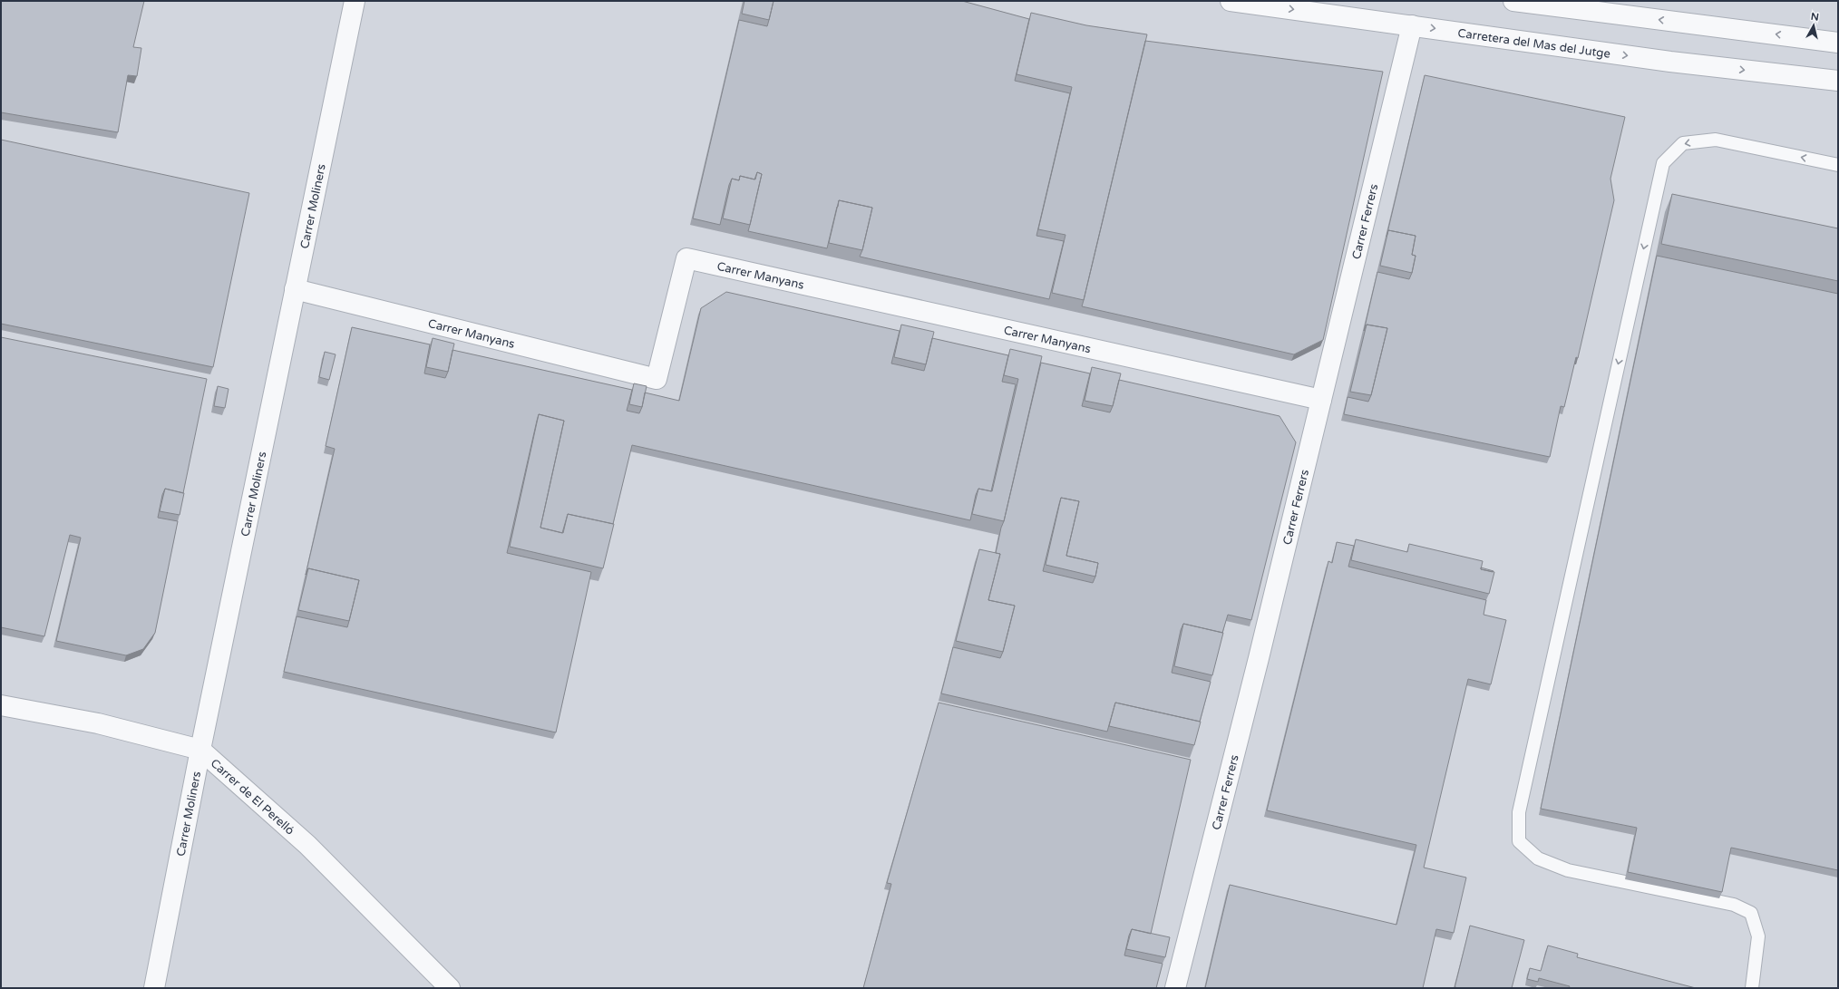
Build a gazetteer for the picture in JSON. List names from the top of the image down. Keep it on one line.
{"streets":{"street":["Carretera del Mas del Jutge","Carrer Moliners","Carrer Ferrers","Carrer Manyans","Carrer de El Perelló"]},"crossings":[["Carretera del Mas del Jutge","Carrer Ferrers"],["Carrer Moliners","Carrer Manyans"],["Carrer Moliners","Carrer de El Perelló"],["Carrer Ferrers","Carrer Manyans"]],"north":"top"}
